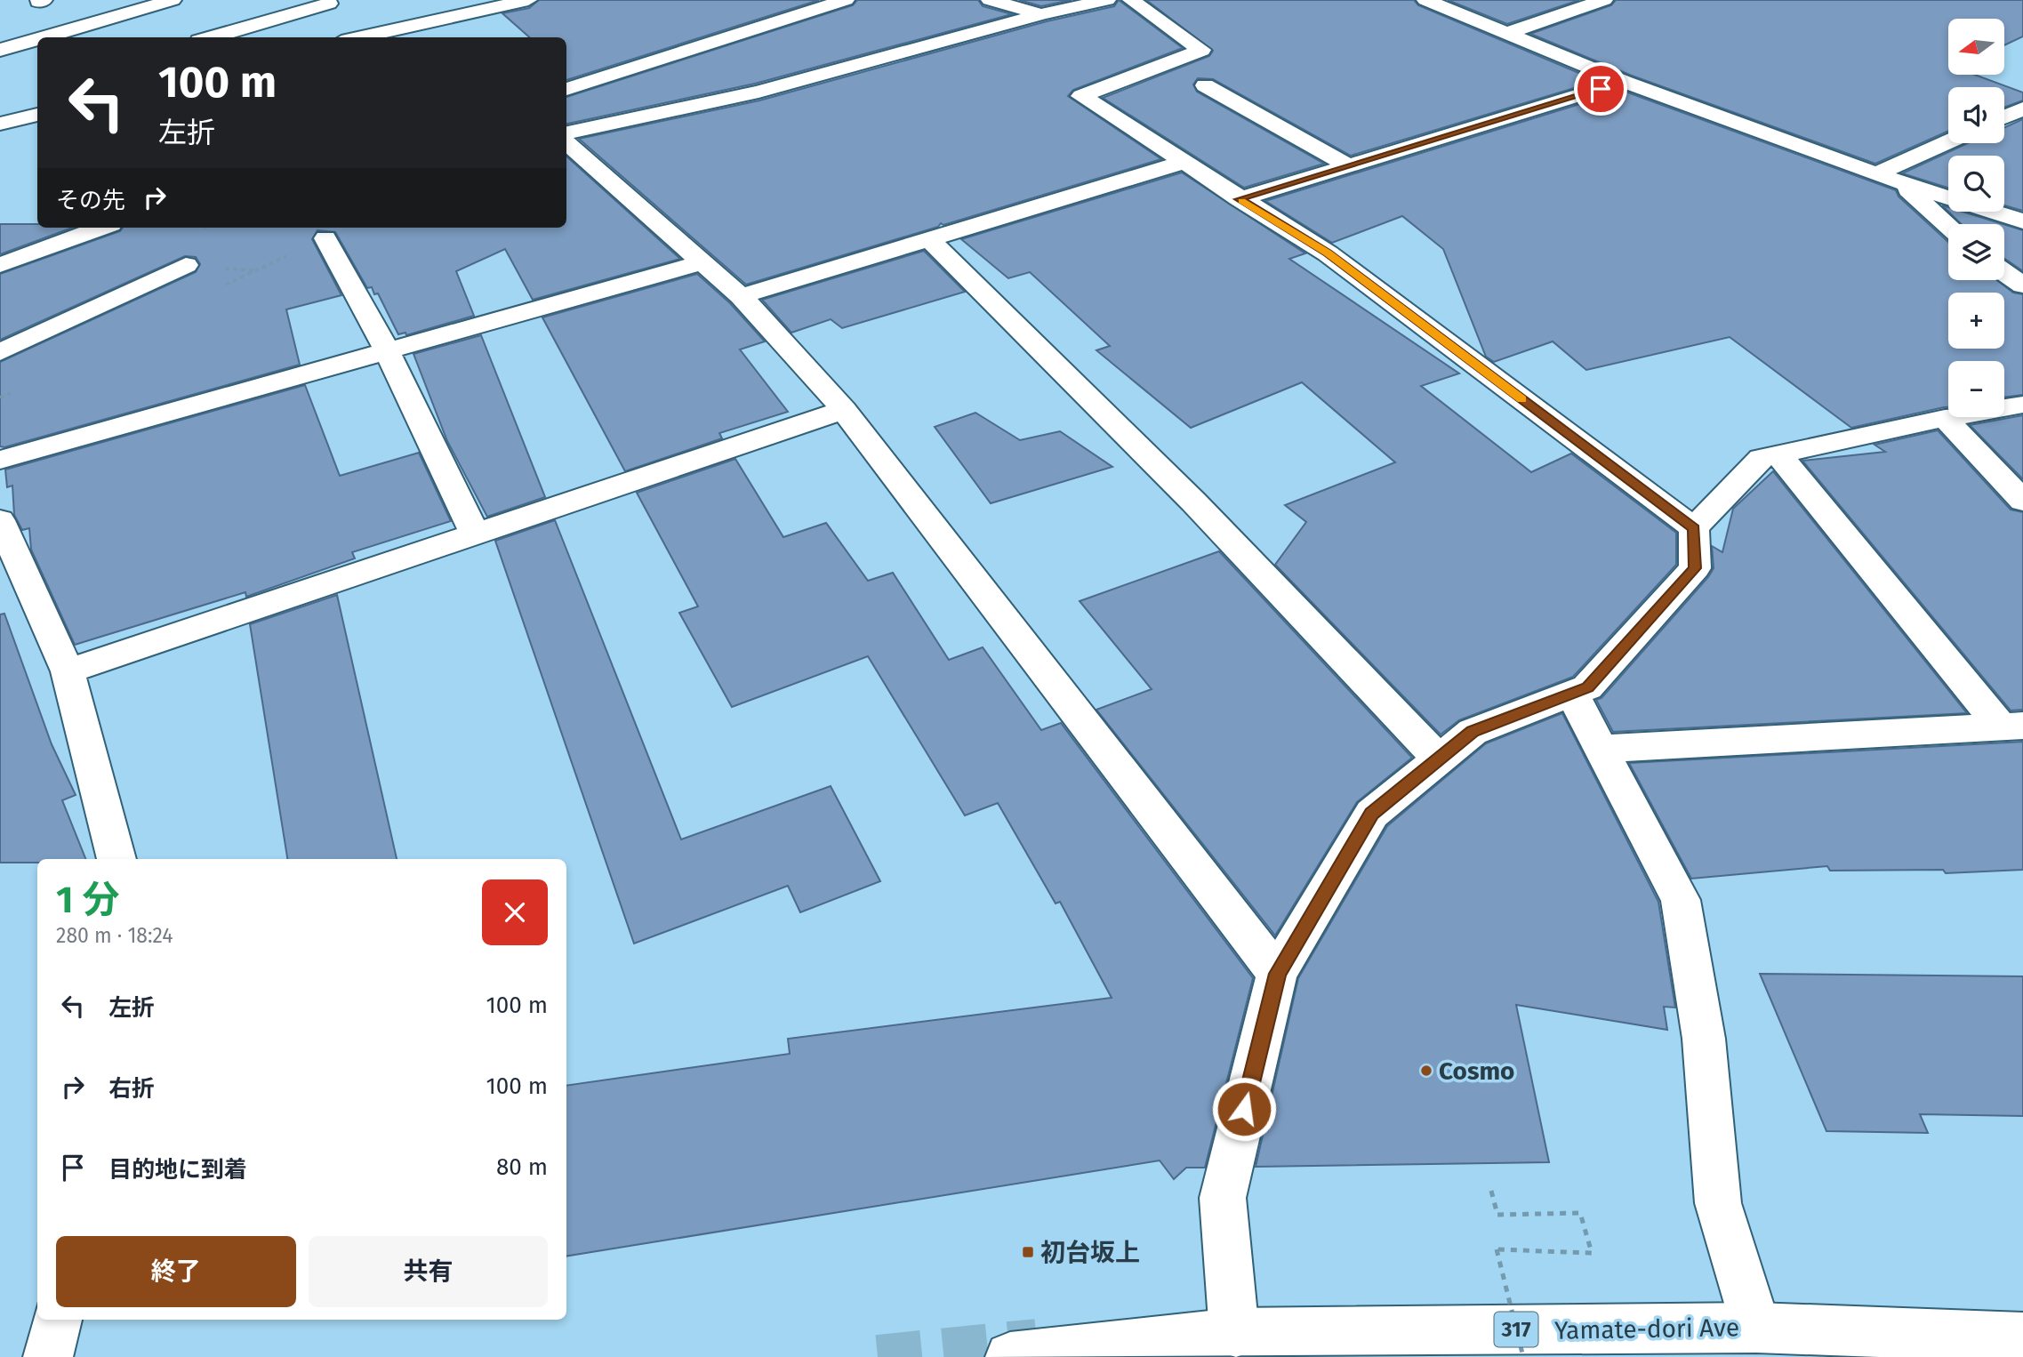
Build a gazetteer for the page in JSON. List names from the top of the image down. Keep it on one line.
{"streets":{"street":["Yamate-dori Ave","317"]},"places":{"other":["Cosmo"],"transit":["初台坂上"]},"north":"left","page":{"map_buttons":["+","−"],"turn":["100 m","左折"],"then":"その先","heading":["1 分","280 m · 18:24"],"list":[{"name":"左折","value":"100 m"},{"name":"右折","value":"100 m"},{"name":"目的地に到着","value":"80 m"}],"buttons":["終了","共有"]}}
